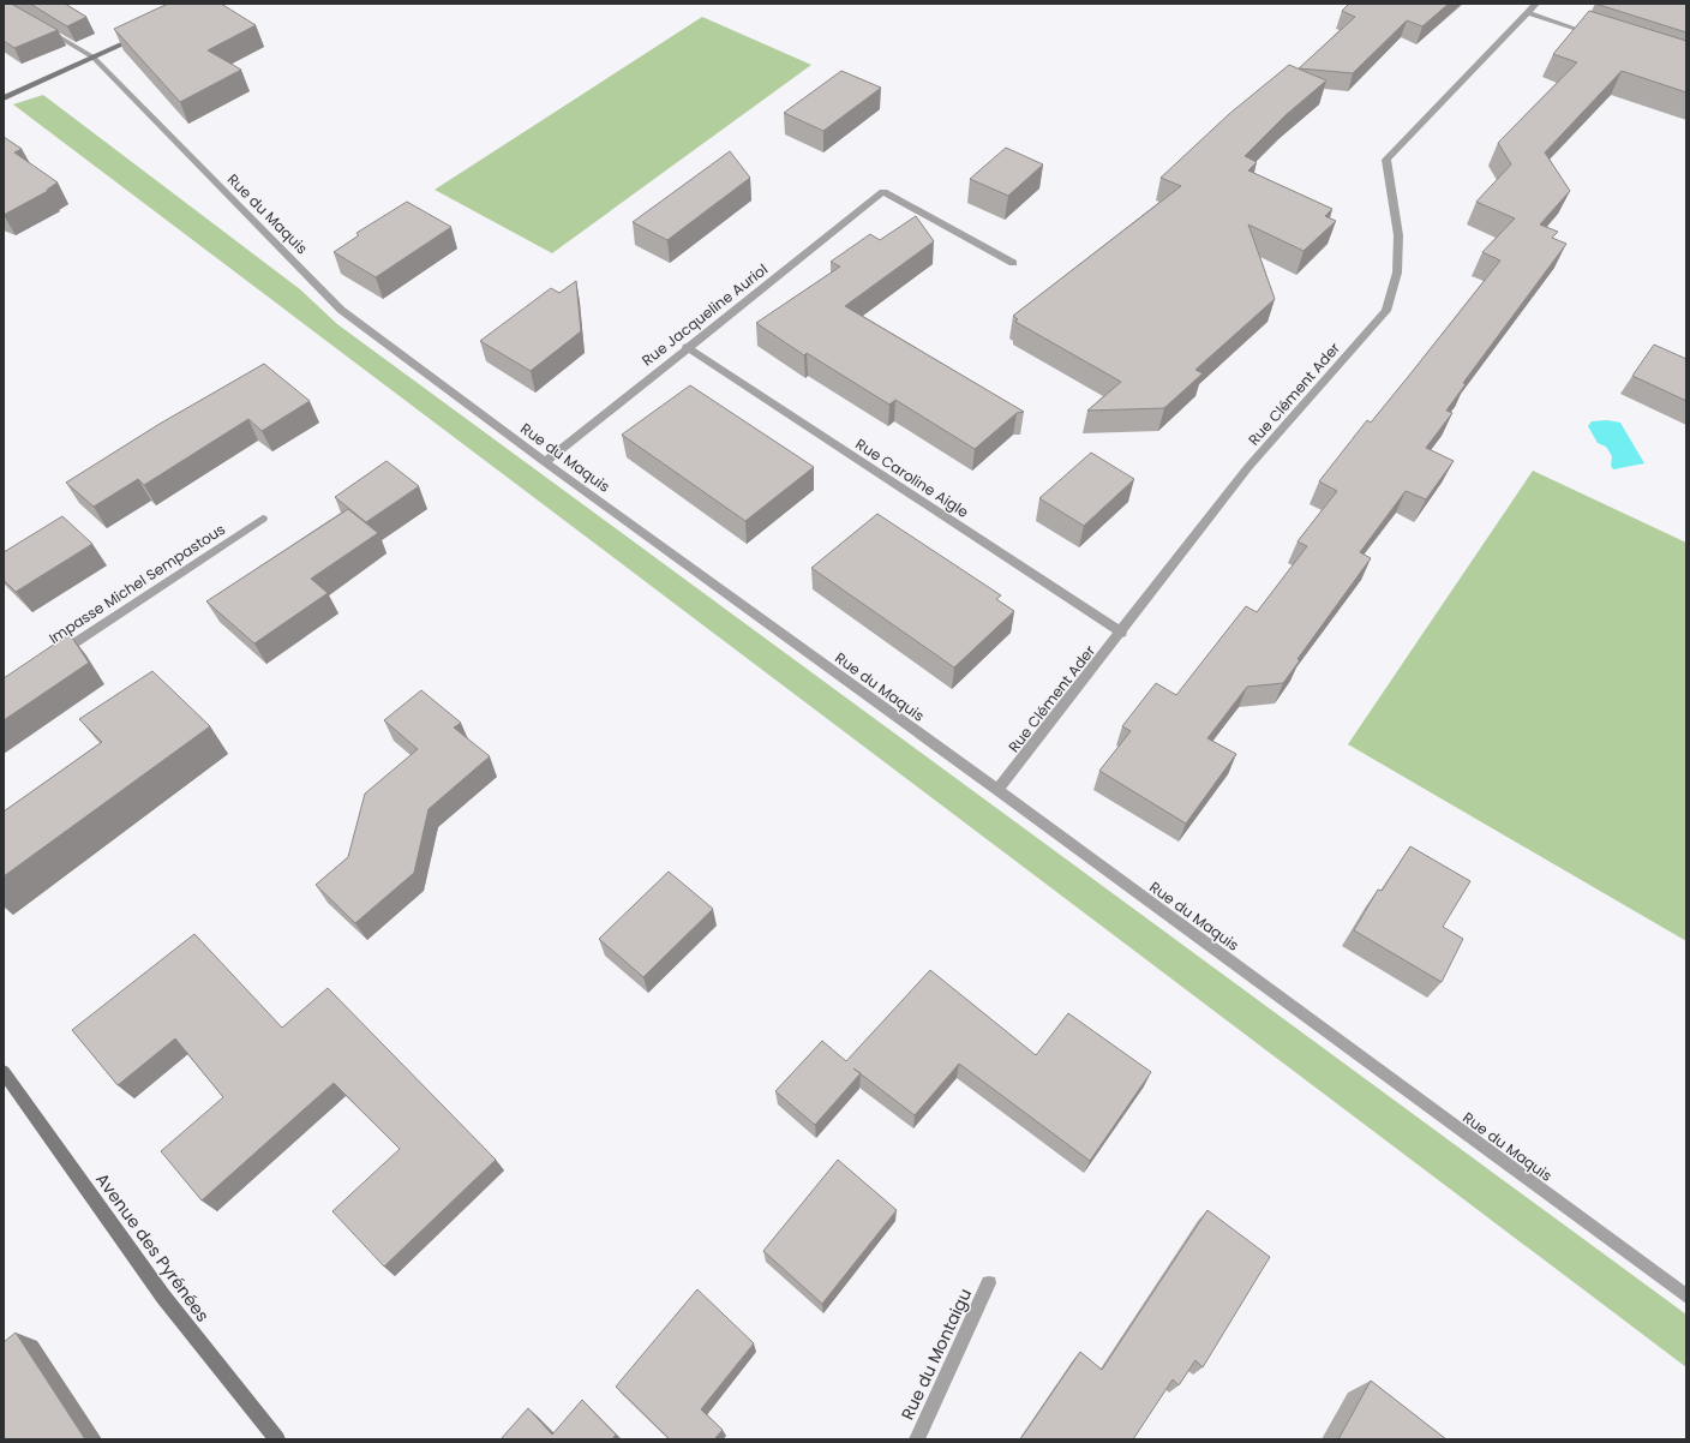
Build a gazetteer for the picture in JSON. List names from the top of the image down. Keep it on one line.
{"streets":{"street":["Rue du Maquis","Rue Jacqueline Auriol","Rue Clément Ader","Rue Caroline Aigle","Impasse Michel Sempastous","Avenue des Pyrénées","Rue du Montaigu"]},"crossings":[["Rue du Maquis","Rue Jacqueline Auriol"],["Rue du Maquis","Rue Clément Ader"],["Rue Jacqueline Auriol","Rue Caroline Aigle"],["Rue Clément Ader","Rue Caroline Aigle"]]}
